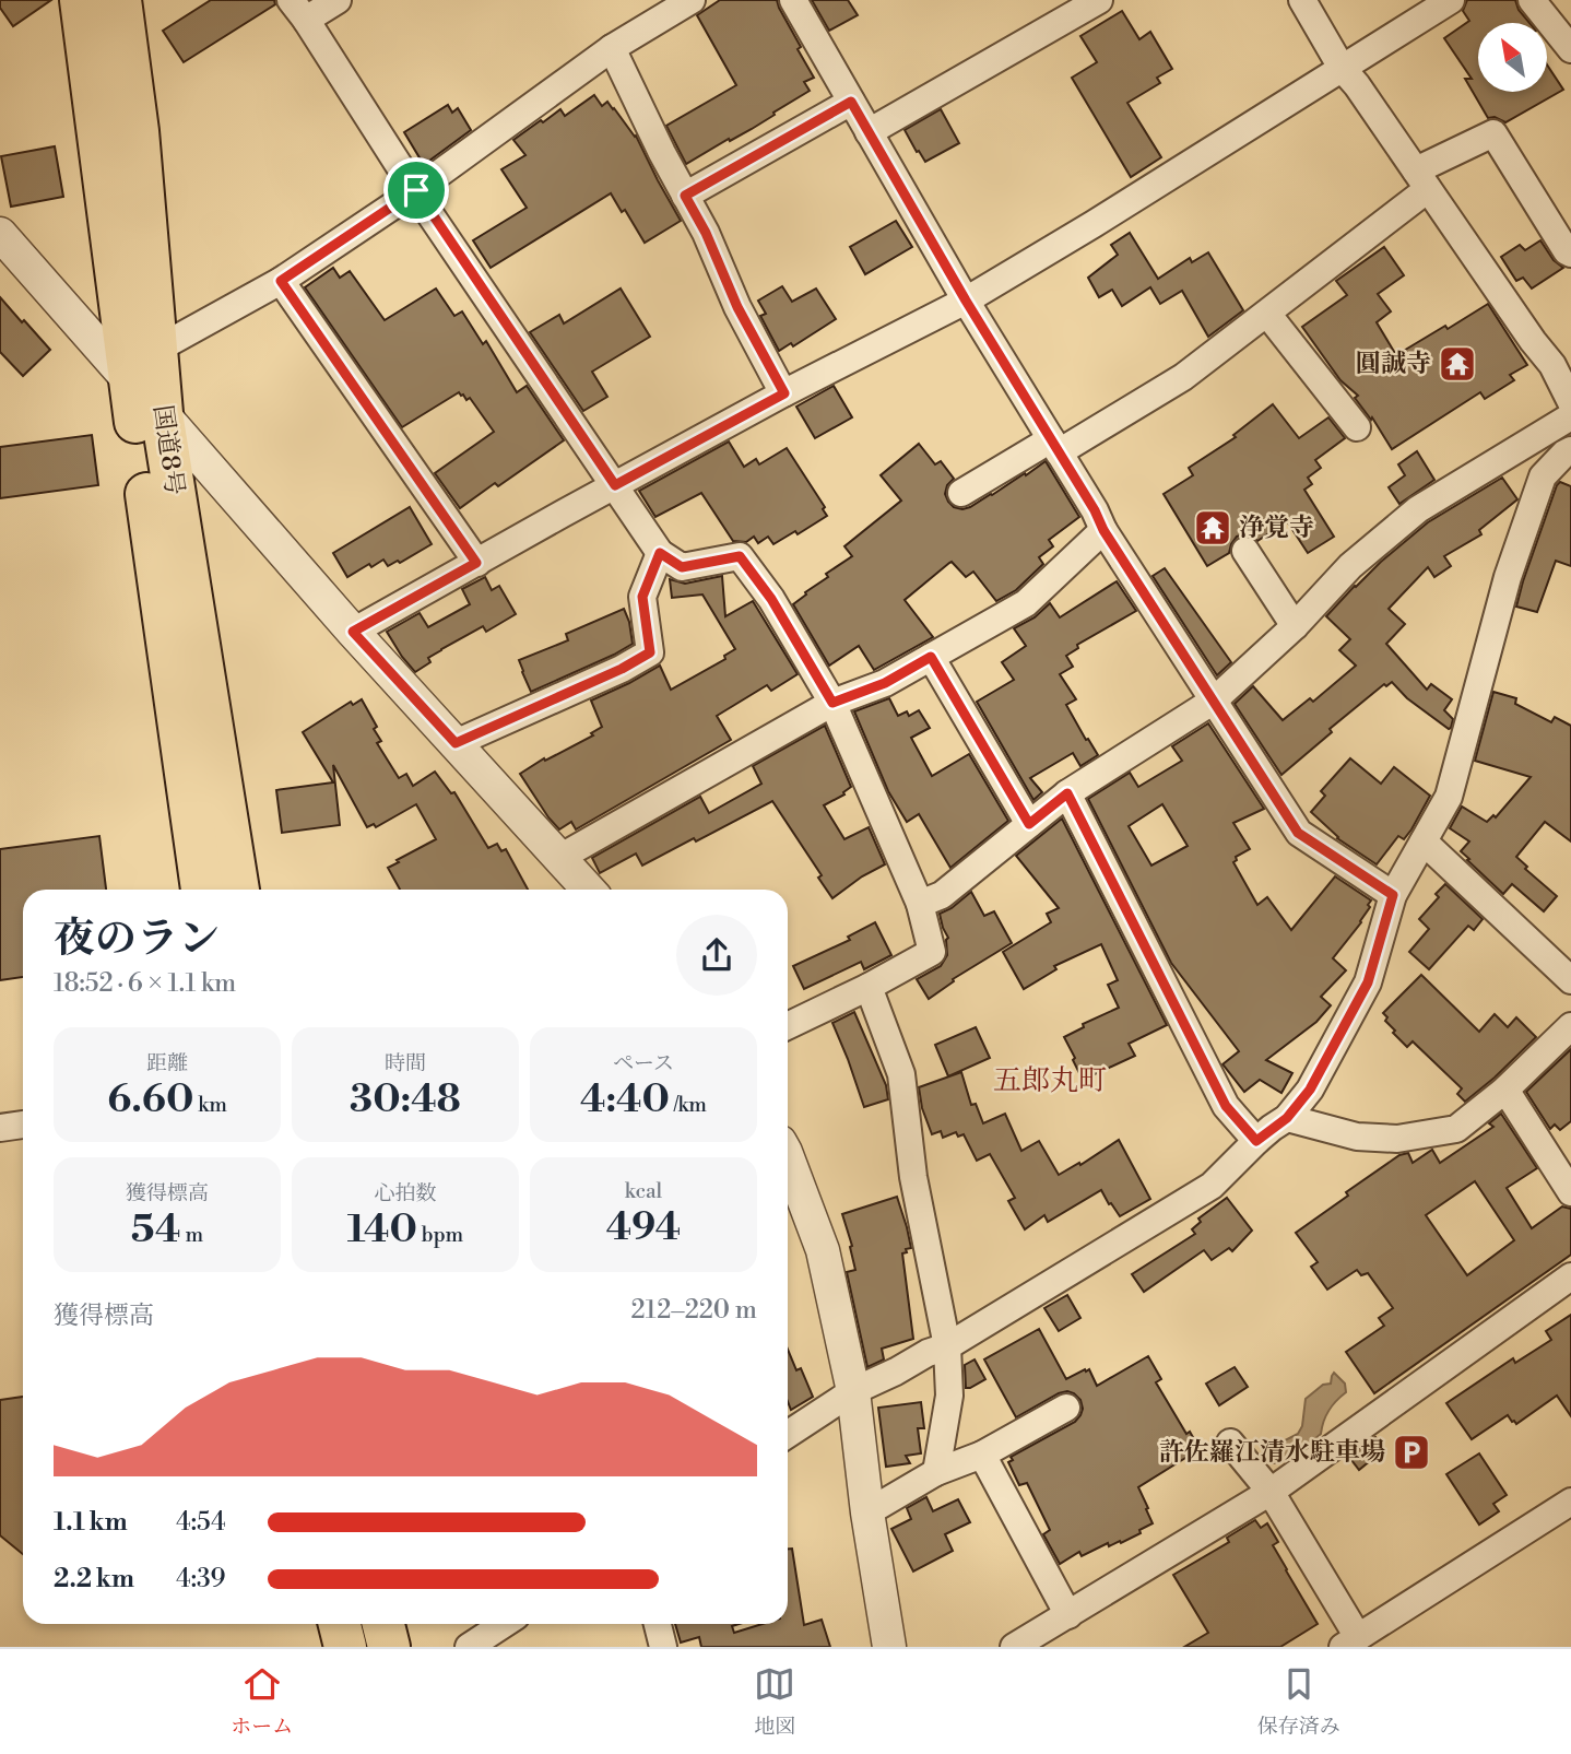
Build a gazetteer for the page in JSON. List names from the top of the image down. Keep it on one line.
{"streets":{"highway":["国道8号"]},"districts":["五郎丸町"],"places":{"temple":["圓誠寺","浄覚寺"],"parking":["許佐羅江清水駐車場"]},"north":"top left","page":{"heading":["夜のラン","18:52 · 6 × 1.1 km"],"stats":[["距離","6.60 km"],["時間","30:48"],["ペース","4:40 /km"],["獲得標高","54 m"],["心拍数","140 bpm"],["kcal","494"]],"chart":["獲得標高","212–220 m"],"list":[{"name":"1.1 km","note":"4:54"},{"name":"2.2 km","note":"4:39"}],"tabs":["ホーム","地図","保存済み"]}}
